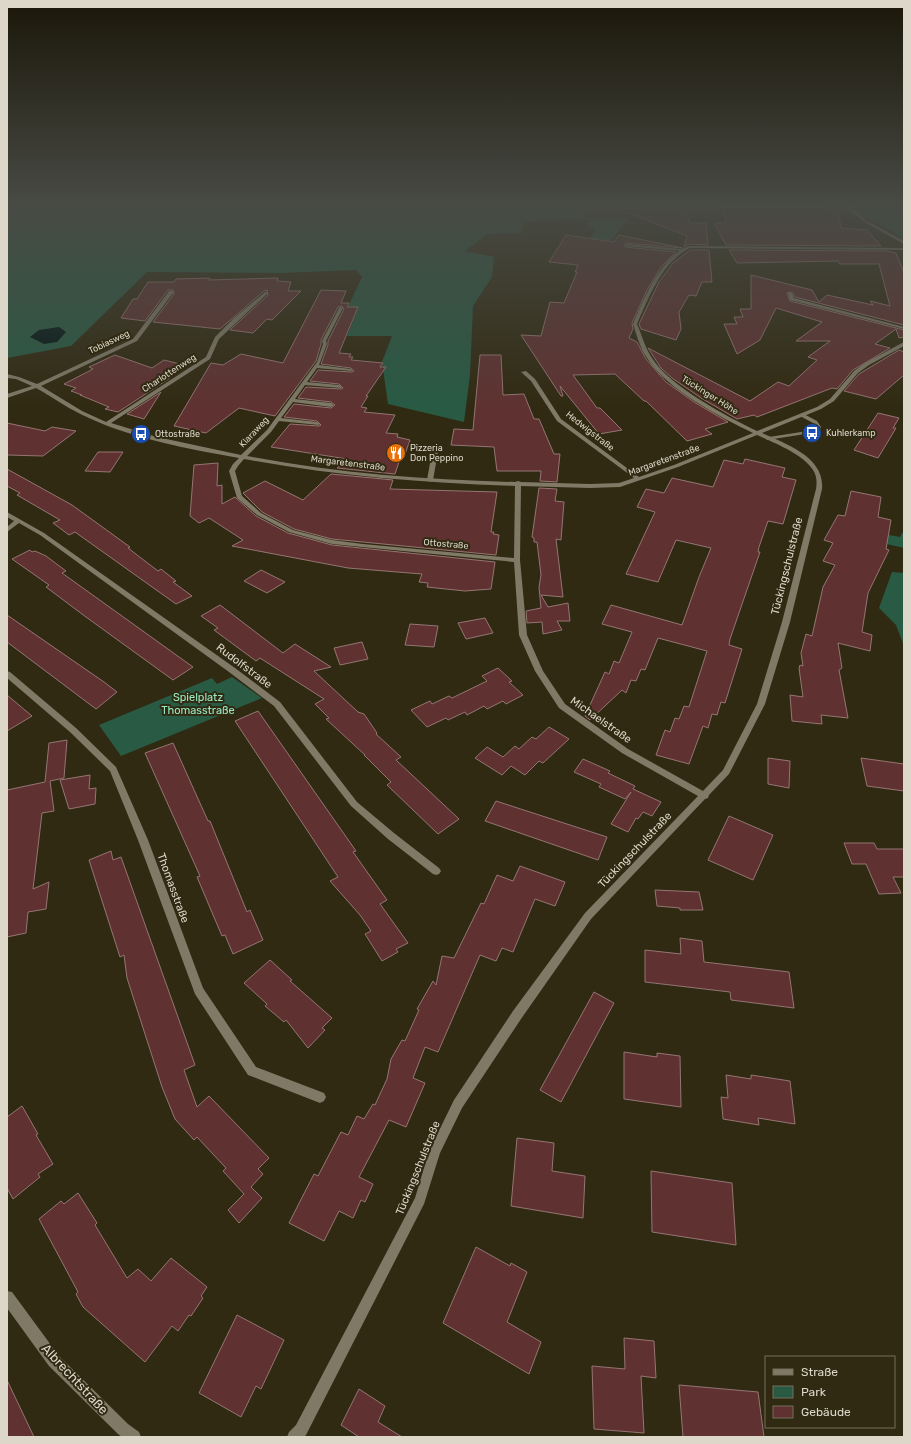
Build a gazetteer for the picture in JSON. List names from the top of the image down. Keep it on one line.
{"streets":{"street":["Tobiasweg","Charlottenweg","Tückinger Höhe","Hedwigstraße","Klaraweg","Margaretenstraße","Ottostraße","Tückingschulstraße","Rudolfstraße","Michaelstraße","Thomasstraße","Albrechtstraße"]},"crossings":[["Tobiasweg","Margaretenstraße"],["Charlottenweg","Margaretenstraße"],["Tückinger Höhe","Margaretenstraße"],["Tückinger Höhe","Tückingschulstraße"],["Hedwigstraße","Margaretenstraße"],["Klaraweg","Margaretenstraße"],["Klaraweg","Ottostraße"],["Margaretenstraße","Ottostraße"],["Margaretenstraße","Tückingschulstraße"],["Margaretenstraße","Michaelstraße"],["Ottostraße","Michaelstraße"],["Tückingschulstraße","Michaelstraße"]],"parks":["Spielplatz Thomasstraße"],"places":{"bus stop":["Kuhlerkamp","Ottostraße"],"restaurant":["Pizzeria Don Peppino"]},"legend":["Straße","Park","Gebäude"]}
